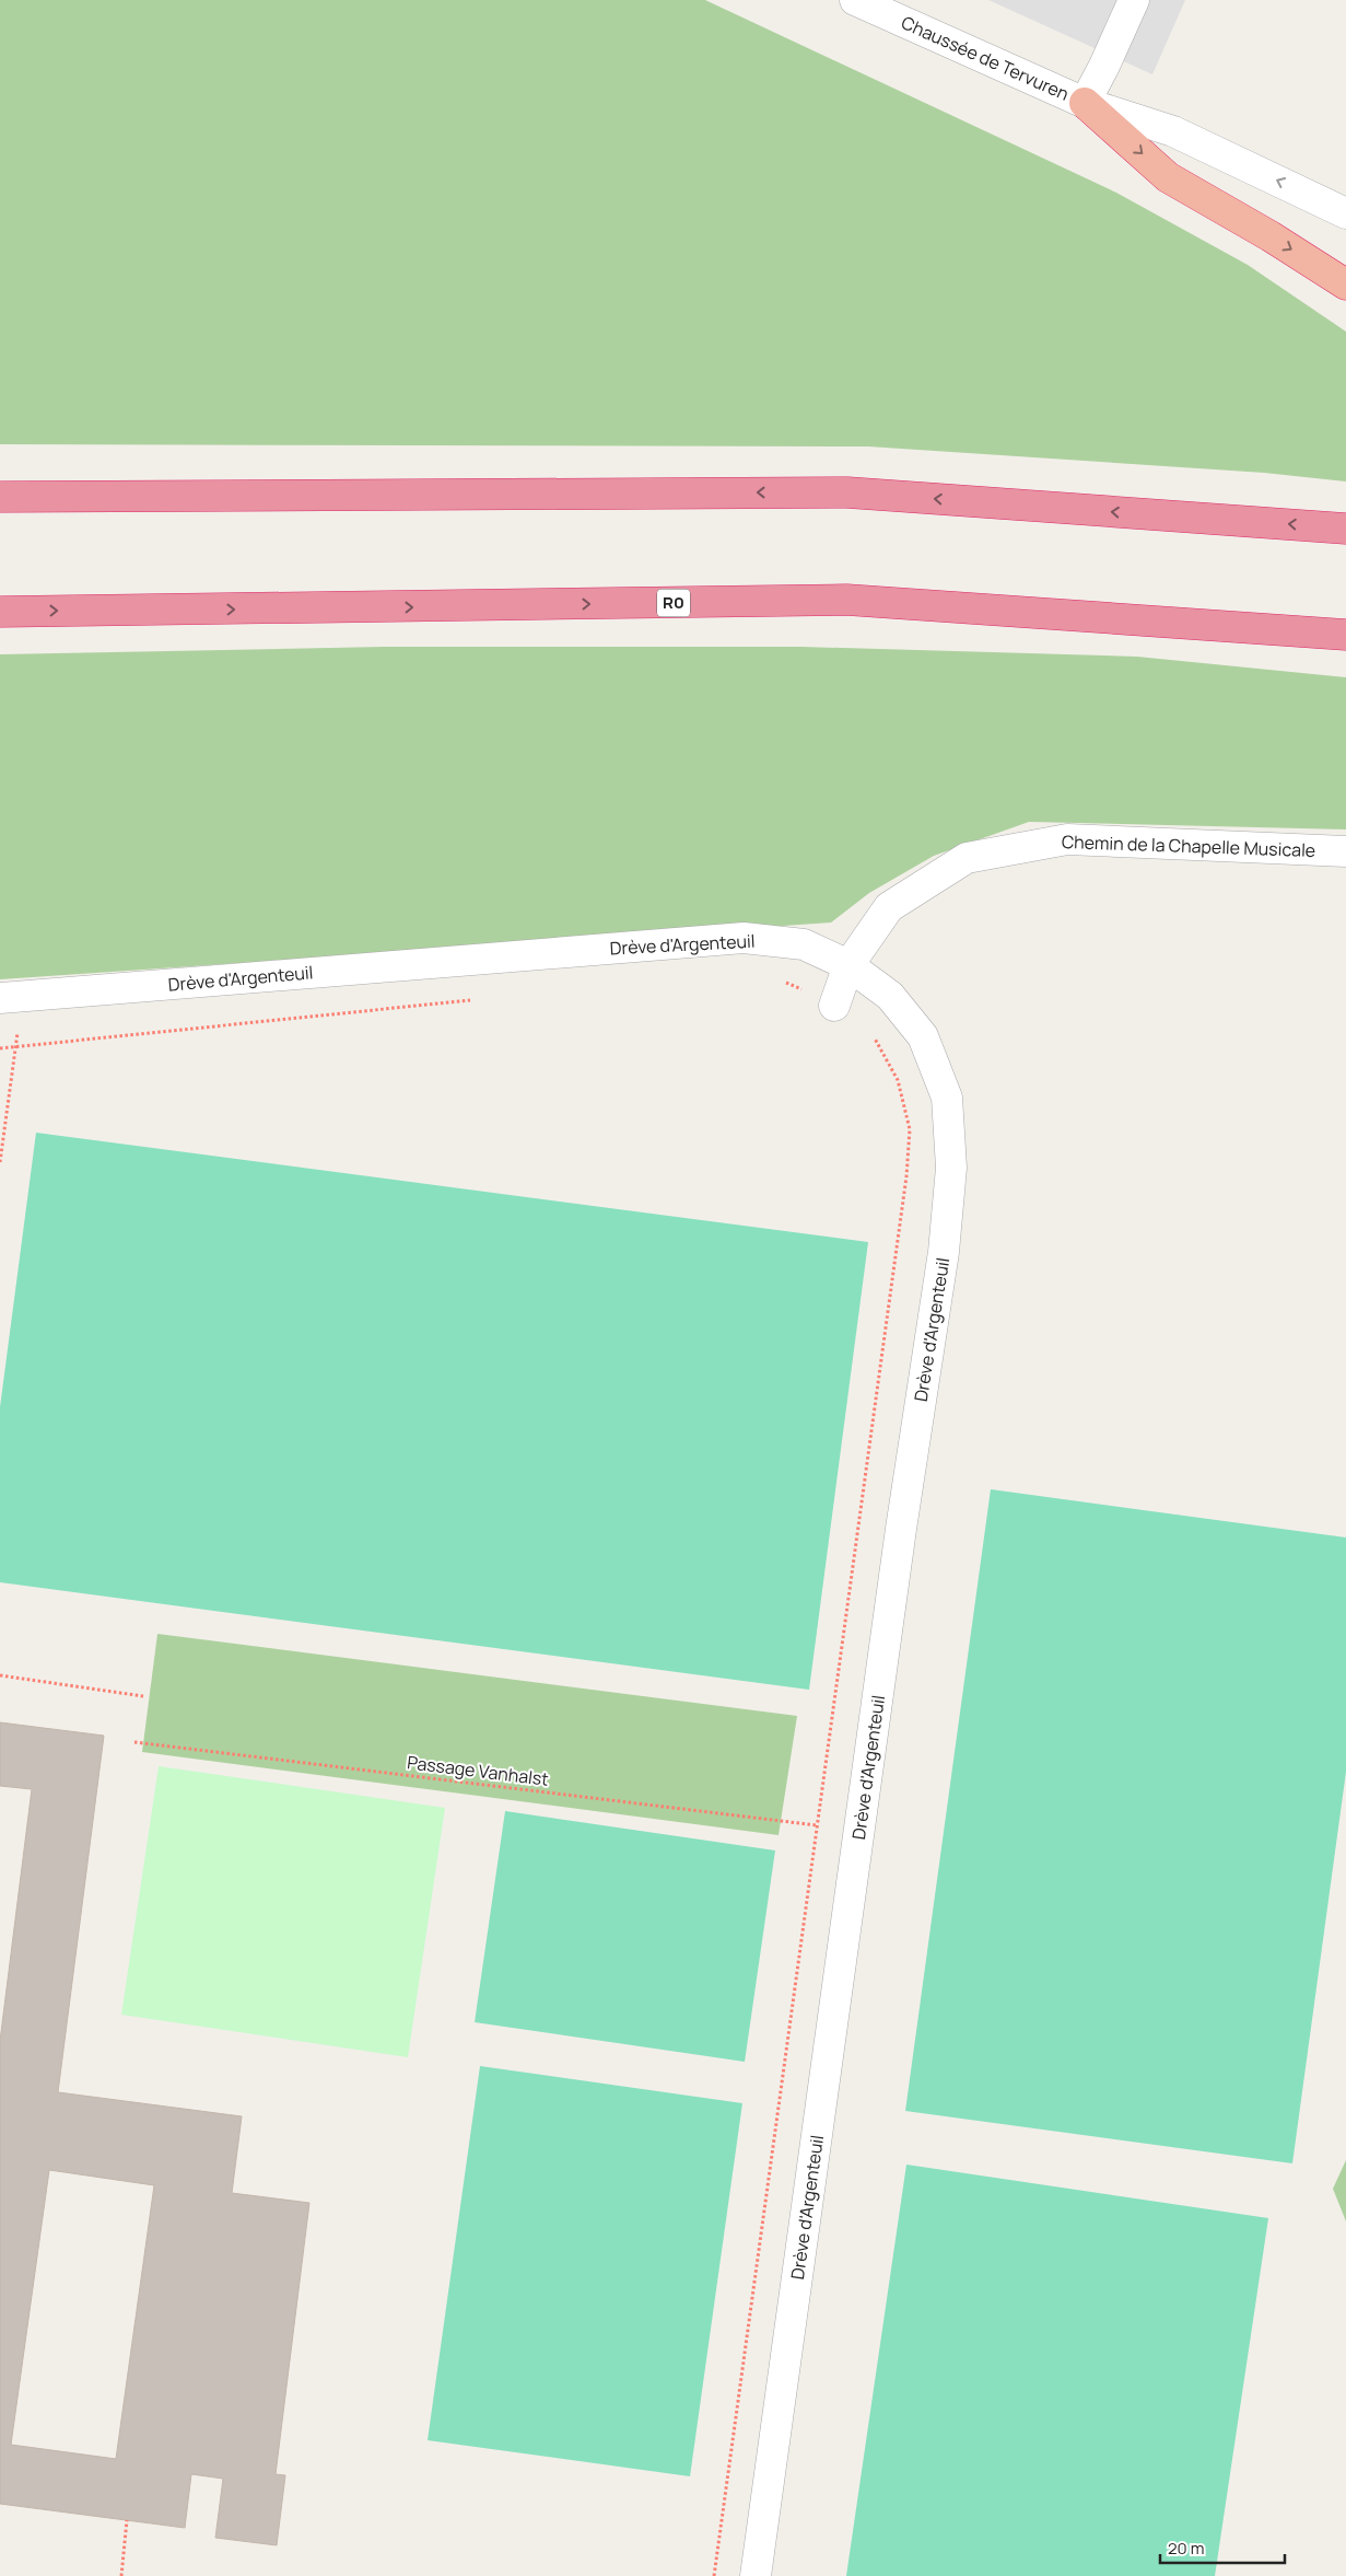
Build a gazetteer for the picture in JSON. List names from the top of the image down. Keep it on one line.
{"streets":{"highway":["R0"],"street":["Chaussée de Tervuren","Chemin de la Chapelle Musicale","Drève d'Argenteuil"],"path":["Passage Vanhalst"]},"crossings":[["Chemin de la Chapelle Musicale","Drève d'Argenteuil"]],"one_way":["Chaussée de Tervuren"],"scale_bar":"20 m"}
